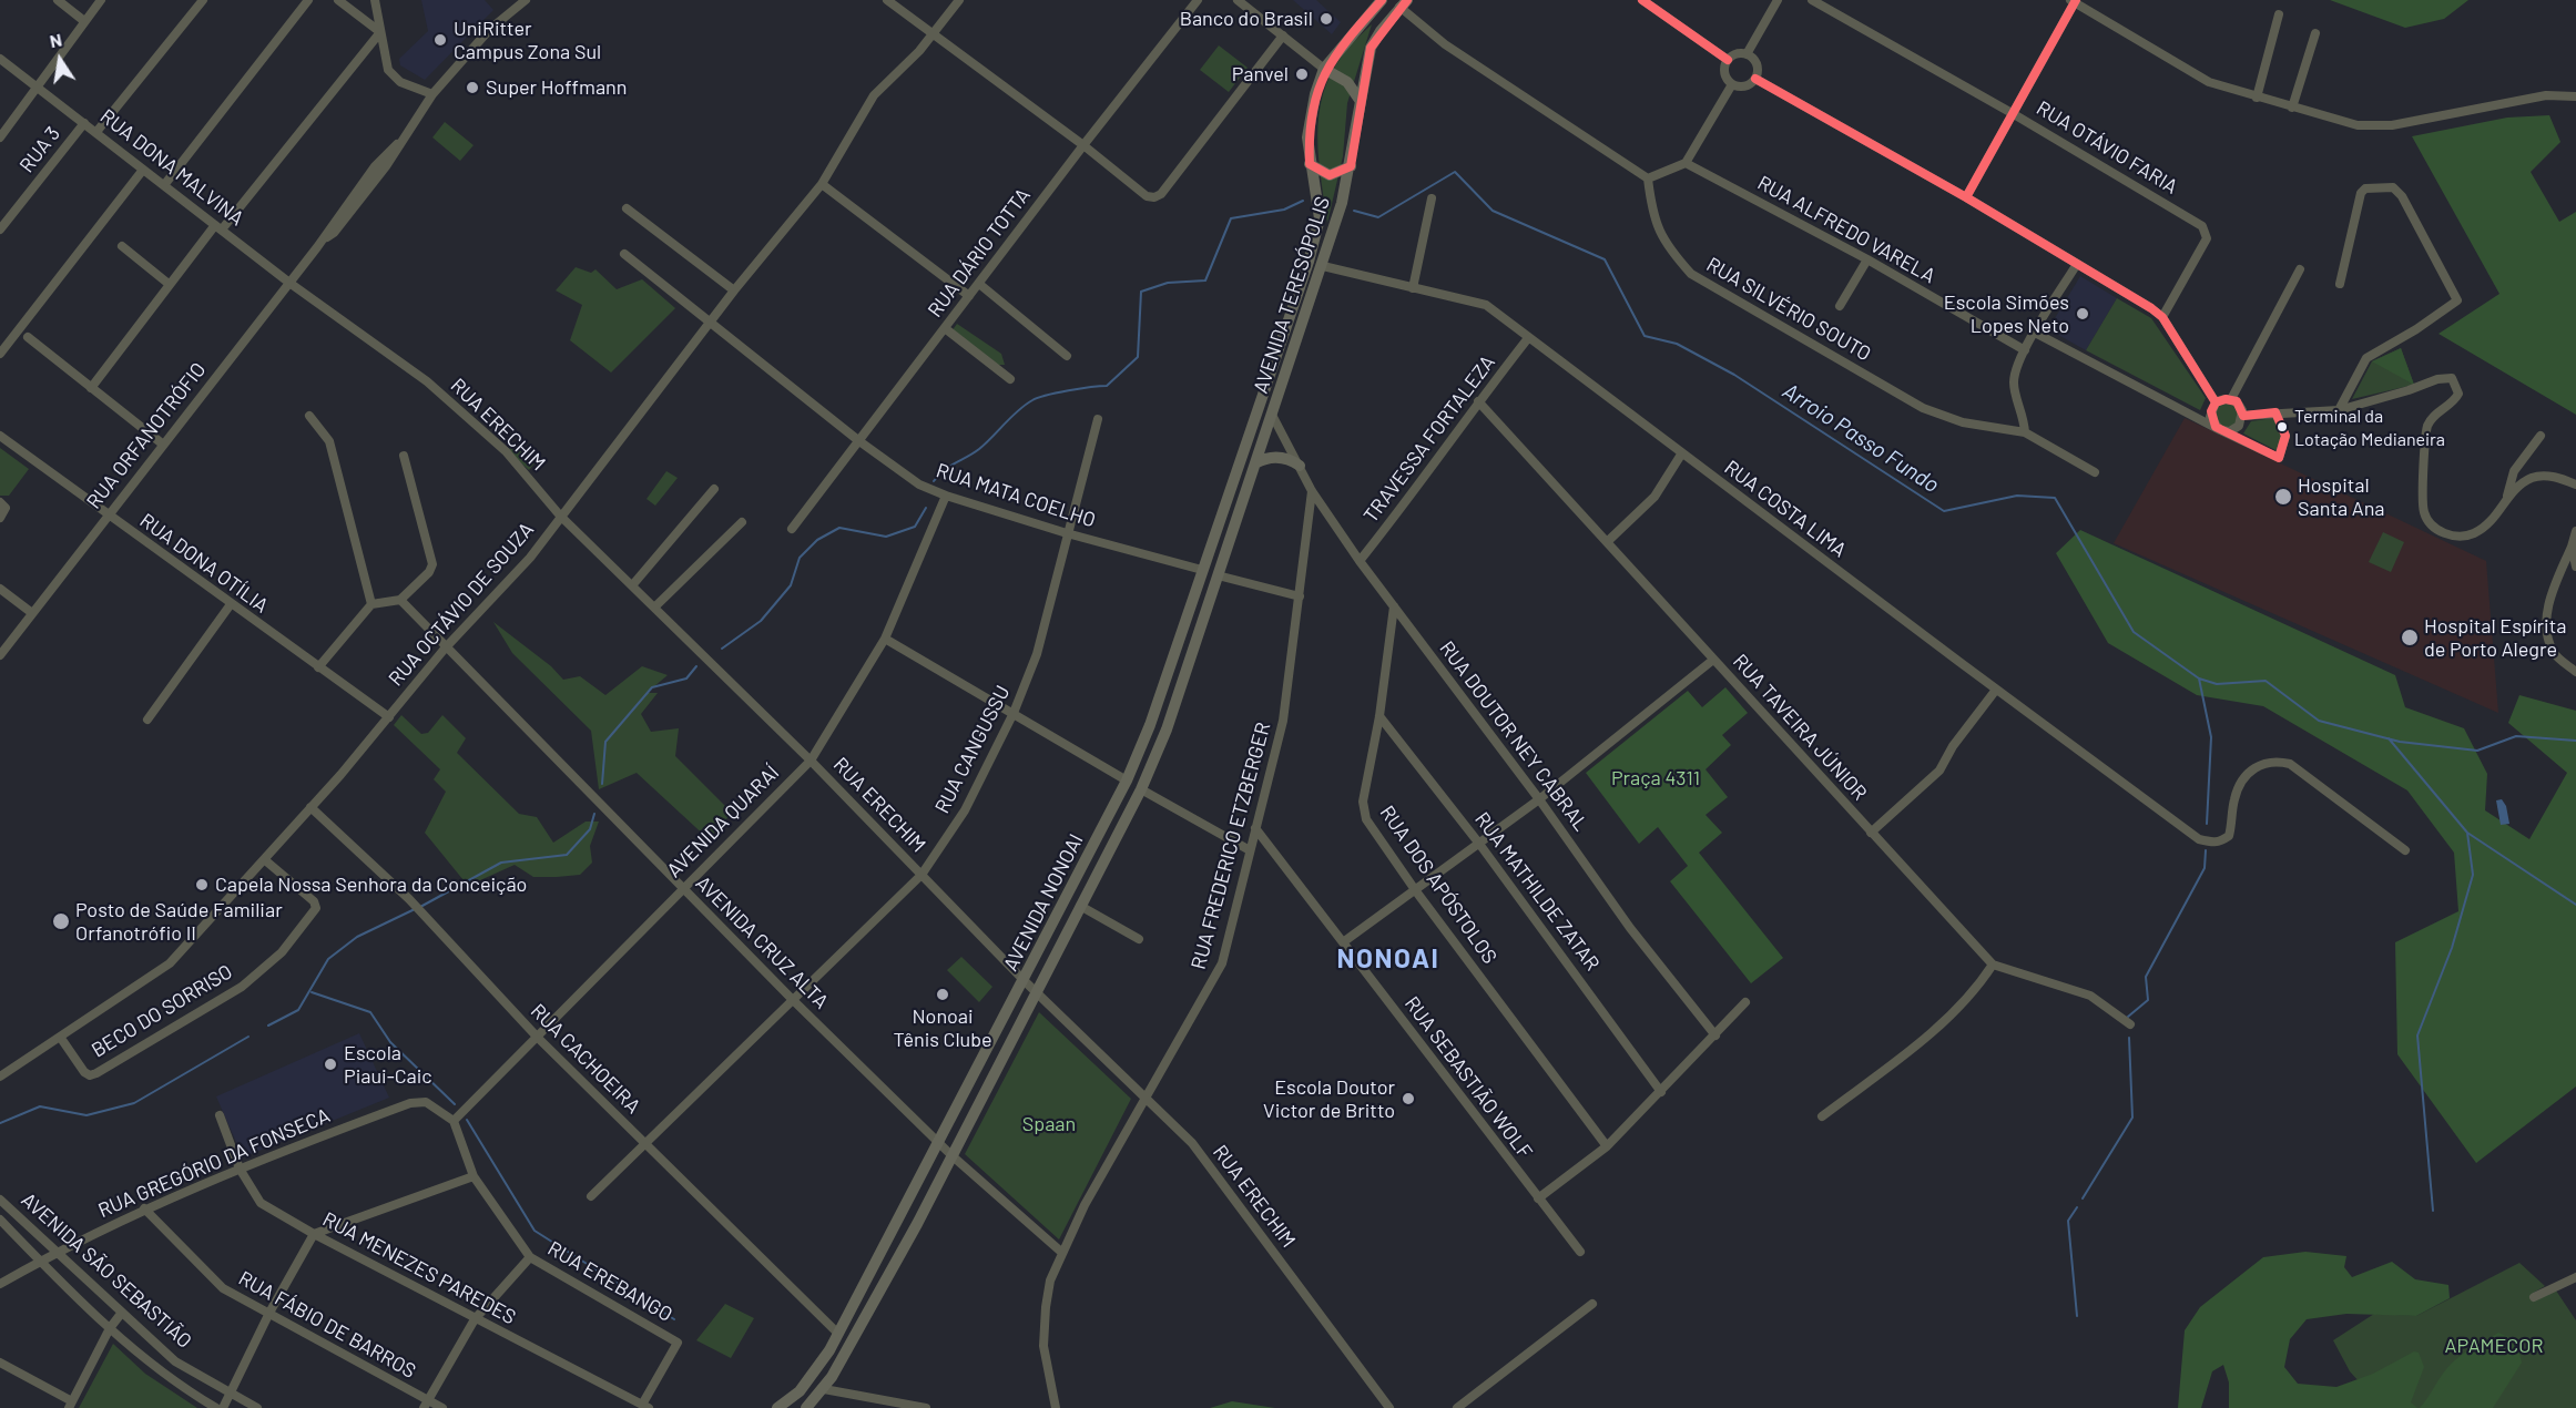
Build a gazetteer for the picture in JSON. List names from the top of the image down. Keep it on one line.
{"streets":{"main road":["AVENIDA TERESÓPOLIS","AVENIDA NONOAI"],"street":["RUA OTÁVIO FARIA","RUA 3","RUA DONA MALVINA","RUA ALFREDO VARELA","RUA DÁRIO TOTTA","RUA SILVÉRIO SOUTO","RUA ERECHIM","RUA ORFANOTRÓFIO","TRAVESSA FORTALEZA","RUA MATA COELHO","RUA COSTA LIMA","RUA DONA OTÍLIA","RUA OCTÁVIO DE SOUZA","RUA TAVEIRA JÚNIOR","RUA DOUTOR NEY CABRAL","RUA CANGUSSU","AVENIDA QUARAÍ","RUA FREDERICO ETZBERGER","RUA DOS APÓSTOLOS","RUA MATHILDE ZATAR","AVENIDA CRUZ ALTA","BECO DO SORRISO","RUA CACHOEIRA","RUA SEBASTIÃO WOLF","RUA GREGÓRIO DA FONSECA","RUA MENEZES PAREDES","AVENIDA SÃO SEBASTIÃO","RUA EREBANGO","RUA FÁBIO DE BARROS"]},"crossings":[["RUA 3","RUA DONA MALVINA"],["RUA DONA MALVINA","RUA ERECHIM"],["RUA DONA MALVINA","RUA ORFANOTRÓFIO"],["RUA DÁRIO TOTTA","RUA MATA COELHO"],["AVENIDA TERESÓPOLIS","RUA COSTA LIMA"],["AVENIDA TERESÓPOLIS","RUA DOUTOR NEY CABRAL"],["AVENIDA TERESÓPOLIS","AVENIDA NONOAI"],["RUA ERECHIM","RUA ORFANOTRÓFIO"],["RUA ERECHIM","RUA OCTÁVIO DE SOUZA"],["RUA ERECHIM","RUA CANGUSSU"],["RUA ERECHIM","AVENIDA QUARAÍ"],["RUA ERECHIM","RUA FREDERICO ETZBERGER"],["RUA ERECHIM","AVENIDA NONOAI"],["RUA ORFANOTRÓFIO","RUA DONA OTÍLIA"],["TRAVESSA FORTALEZA","RUA COSTA LIMA"],["TRAVESSA FORTALEZA","RUA TAVEIRA JÚNIOR"],["TRAVESSA FORTALEZA","RUA DOUTOR NEY CABRAL"],["RUA MATA COELHO","RUA OCTÁVIO DE SOUZA"],["RUA MATA COELHO","RUA CANGUSSU"],["RUA MATA COELHO","AVENIDA QUARAÍ"],["RUA MATA COELHO","AVENIDA NONOAI"],["RUA DONA OTÍLIA","RUA OCTÁVIO DE SOUZA"],["RUA OCTÁVIO DE SOUZA","AVENIDA CRUZ ALTA"],["RUA OCTÁVIO DE SOUZA","BECO DO SORRISO"],["RUA OCTÁVIO DE SOUZA","RUA CACHOEIRA"],["RUA DOUTOR NEY CABRAL","RUA FREDERICO ETZBERGER"],["RUA DOUTOR NEY CABRAL","RUA DOS APÓSTOLOS"],["RUA DOUTOR NEY CABRAL","AVENIDA NONOAI"],["RUA CANGUSSU","AVENIDA CRUZ ALTA"],["RUA CANGUSSU","RUA CACHOEIRA"],["AVENIDA QUARAÍ","AVENIDA CRUZ ALTA"],["AVENIDA QUARAÍ","RUA CACHOEIRA"],["AVENIDA QUARAÍ","RUA GREGÓRIO DA FONSECA"],["AVENIDA QUARAÍ","RUA EREBANGO"],["RUA FREDERICO ETZBERGER","AVENIDA CRUZ ALTA"],["RUA FREDERICO ETZBERGER","RUA SEBASTIÃO WOLF"],["RUA DOS APÓSTOLOS","RUA MATHILDE ZATAR"],["AVENIDA NONOAI","AVENIDA CRUZ ALTA"],["AVENIDA NONOAI","RUA CACHOEIRA"],["RUA GREGÓRIO DA FONSECA","RUA MENEZES PAREDES"],["RUA GREGÓRIO DA FONSECA","AVENIDA SÃO SEBASTIÃO"],["RUA GREGÓRIO DA FONSECA","RUA EREBANGO"],["RUA GREGÓRIO DA FONSECA","RUA FÁBIO DE BARROS"],["RUA MENEZES PAREDES","RUA EREBANGO"]],"districts":["NONOAI"],"water":["Arroio Passo Fundo"],"parks":["Praça 4311","Spaan","APAMECOR"],"places":["Banco do Brasil","UniRitter Campus Zona Sul","Panvel","Super Hoffmann","Escola Simões Lopes Neto","Terminal da Lotação Medianeira","Hospital Santa Ana","Hospital Espírita de Porto Alegre","Capela Nossa Senhora da Conceição","Posto de Saúde Familiar Orfanotrófio II","Nonoai Tênis Clube","Escola Piaui-Caic","Escola Doutor Victor de Britto"],"north":"top"}
